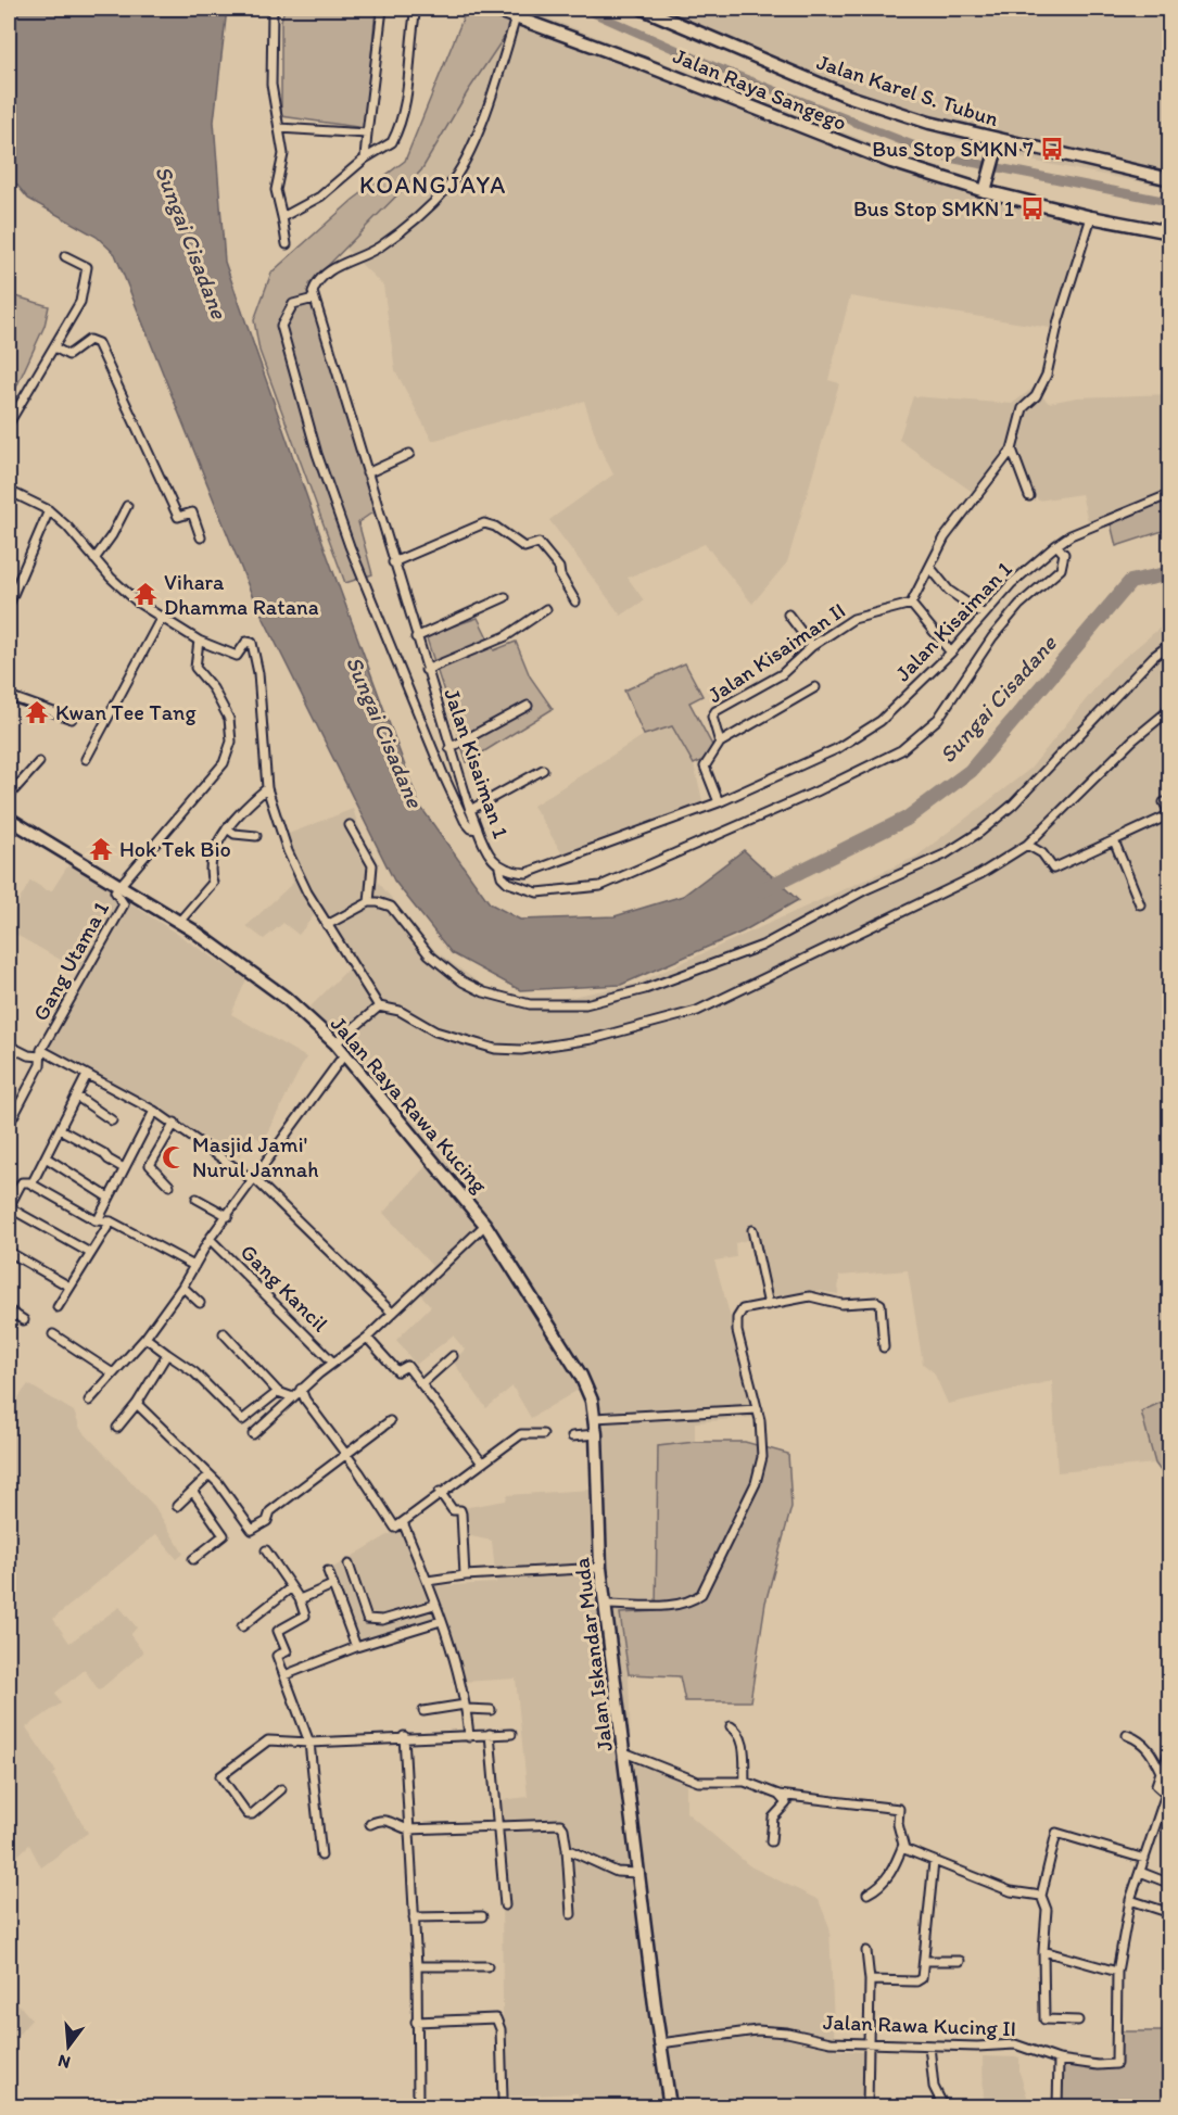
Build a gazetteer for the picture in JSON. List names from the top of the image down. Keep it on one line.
{"streets":{"street":["Jalan Raya Sangego","Jalan Karel S. Tubun","Jalan Kisaiman 1","Jalan Kisaiman II","Gang Utama 1","Jalan Raya Rawa Kucing","Gang Kancil","Jalan Iskandar Muda","Jalan Rawa Kucing II"]},"crossings":[["Gang Utama 1","Jalan Raya Rawa Kucing"],["Jalan Raya Rawa Kucing","Jalan Iskandar Muda"],["Jalan Iskandar Muda","Jalan Rawa Kucing II"]],"districts":["KOANGJAYA"],"water":["Sungai Cisadane"],"places":{"bus stop":["Bus Stop SMKN 7","Bus Stop SMKN 1"],"temple":["Vihara Dhamma Ratana","Kwan Tee Tang","Hok Tek Bio"],"mosque":["Masjid Jami' Nurul Jannah"]},"north":"bottom"}
